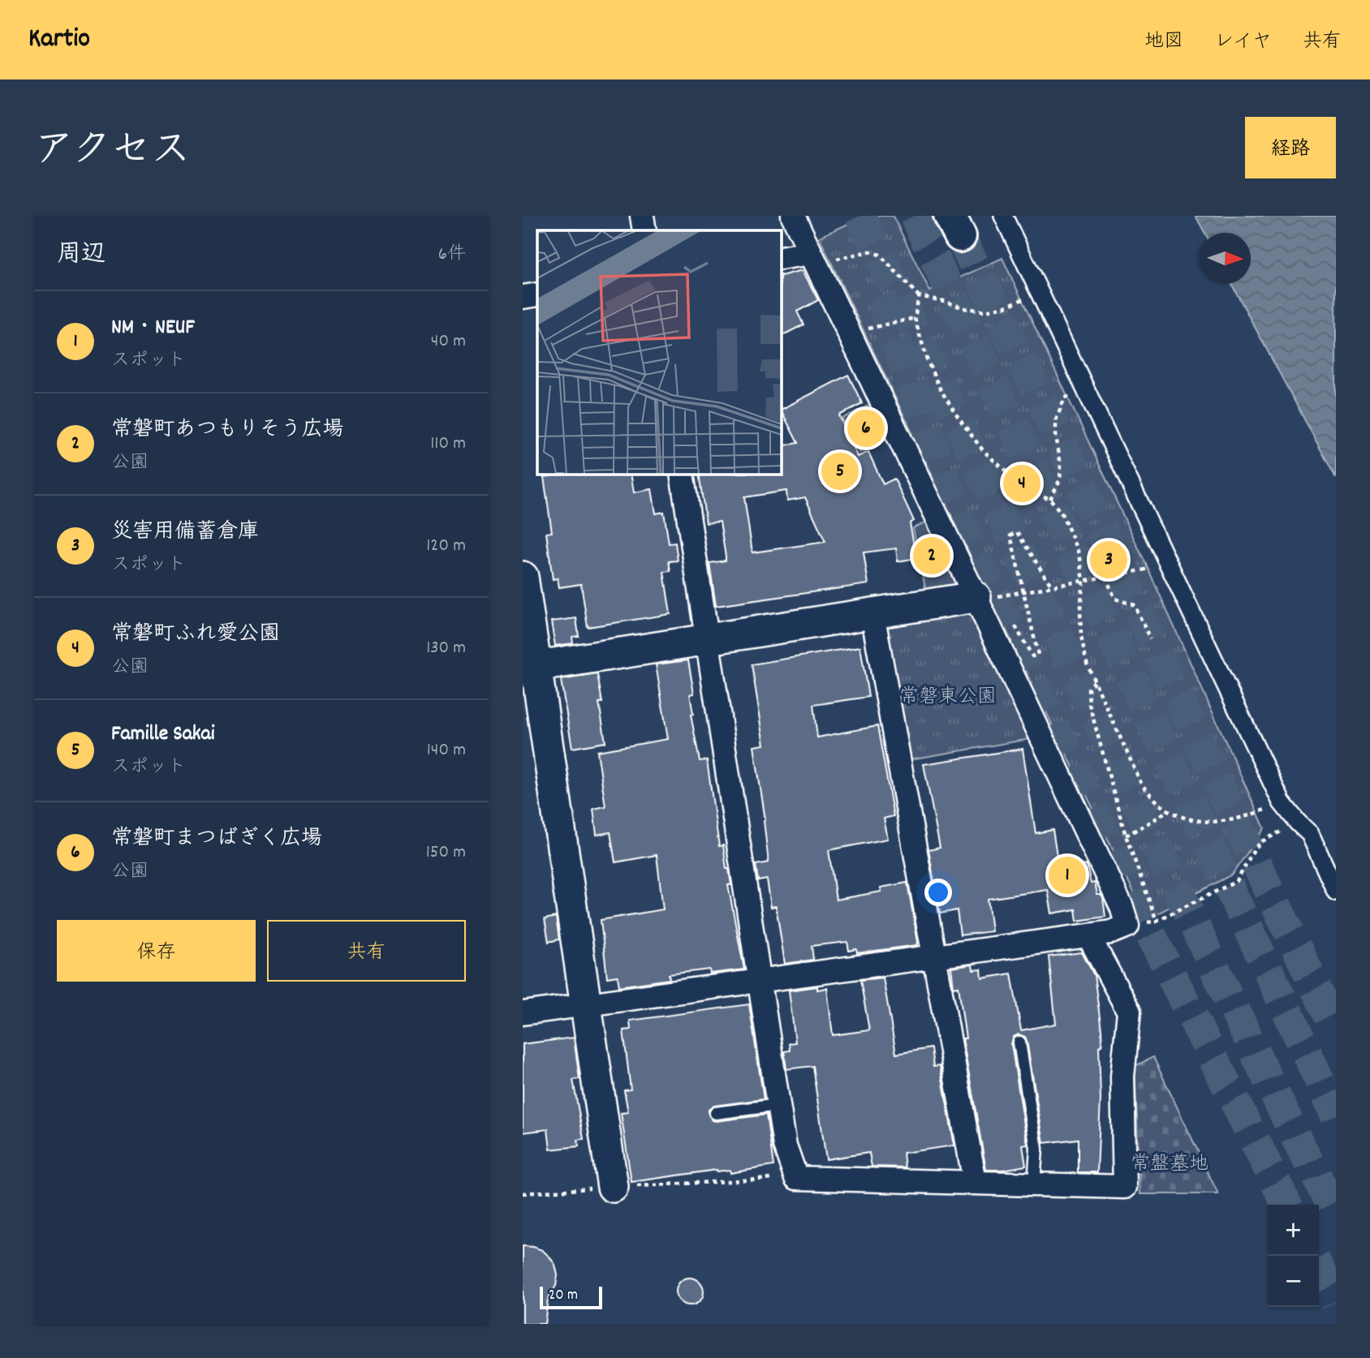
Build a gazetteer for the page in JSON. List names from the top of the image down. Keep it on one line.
{"parks":["常磐東公園","常盤墓地"],"scale_bar":"20 m","north":"right","page":{"header":"Kartio","nav":["地図","レイヤ","共有"],"title":"アクセス","buttons":["経路",["保存","共有"]],"heading":["周辺","6件"],"list":[{"mark":"1","name":"NM・NEUF","note":"スポット","value":"40 m"},{"mark":"2","name":"常磐町あつもりそう広場","note":"公園","value":"110 m"},{"mark":"3","name":"災害用備蓄倉庫","note":"スポット","value":"120 m"},{"mark":"4","name":"常磐町ふれ愛公園","note":"公園","value":"130 m"},{"mark":"5","name":"Famille Sakai","note":"スポット","value":"140 m"},{"mark":"6","name":"常磐町まつばぎく広場","note":"公園","value":"150 m"}],"pins":["6","5","4","2","3","1"],"map_buttons":["+","−"],"scale":"20 m"}}
